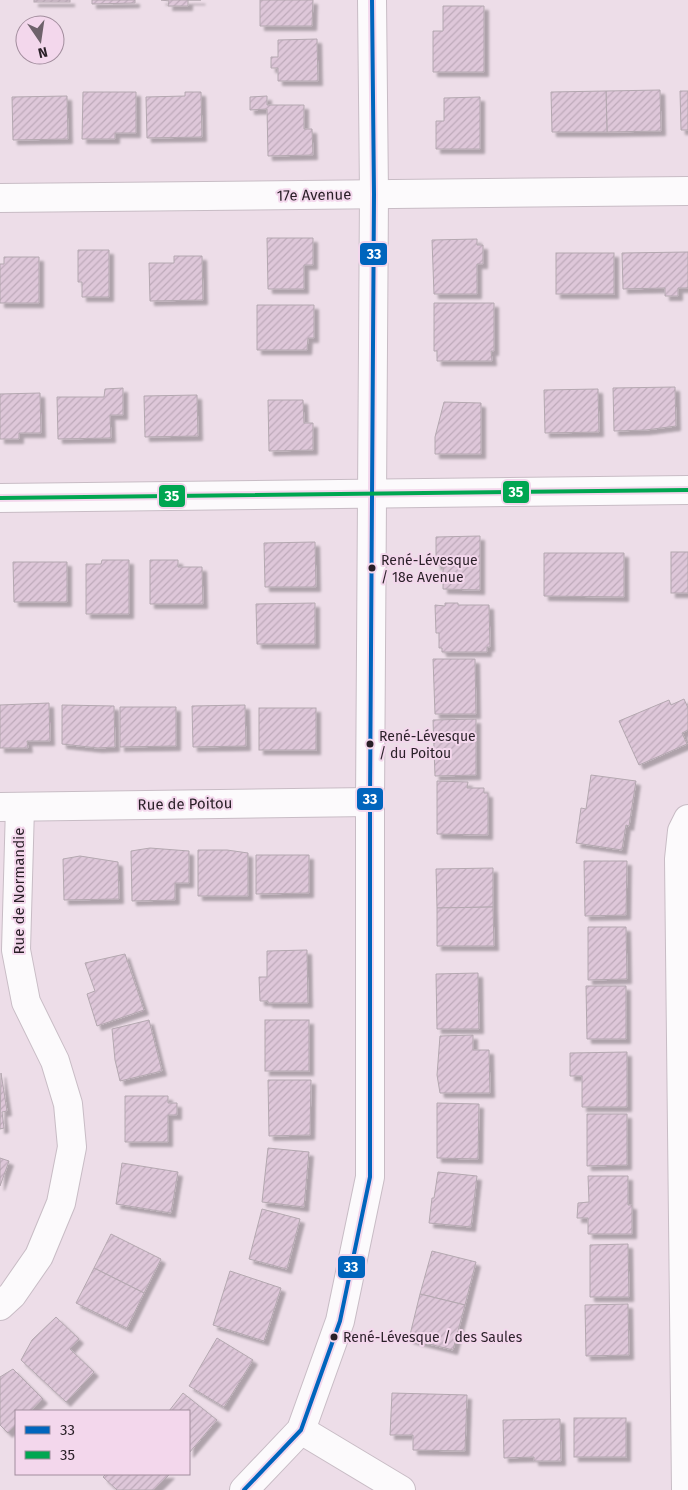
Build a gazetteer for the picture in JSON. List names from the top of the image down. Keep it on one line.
{"streets":{"street":["17e Avenue","Rue de Poitou","Rue de Normandie"]},"crossings":[["Rue de Poitou","Rue de Normandie"]],"places":["René-Lévesque / 18e Avenue","René-Lévesque / du Poitou","René-Lévesque / des Saules"],"lines":["transit line 33","transit line 35"],"legend":["33","35"],"north":"bottom"}
